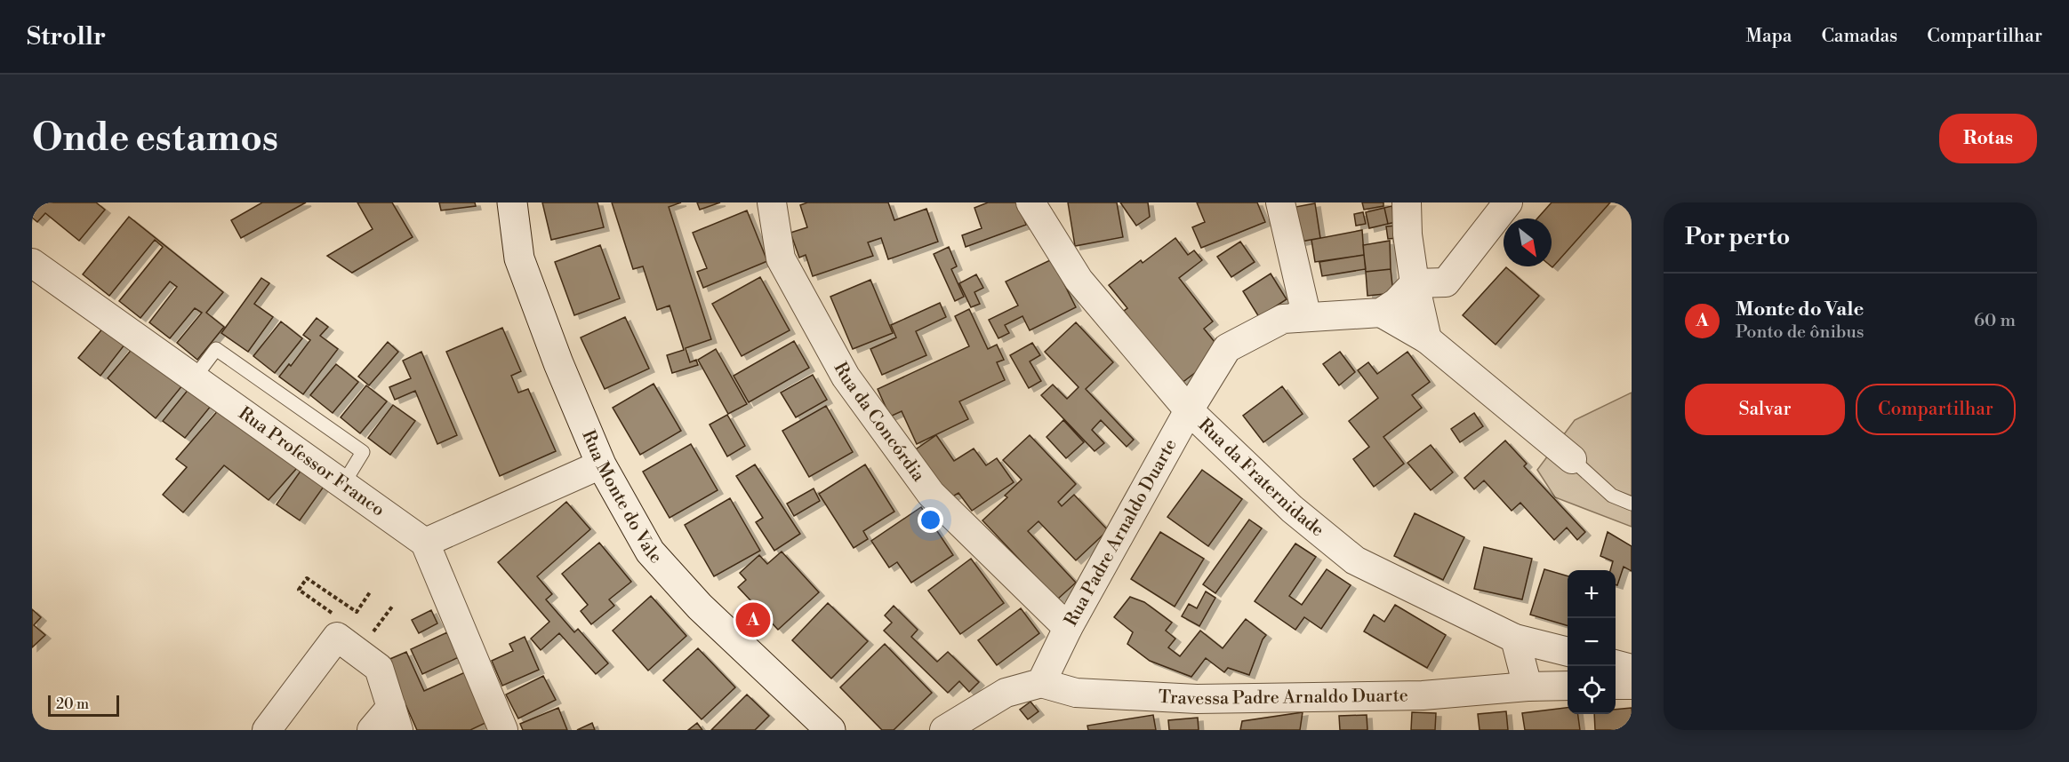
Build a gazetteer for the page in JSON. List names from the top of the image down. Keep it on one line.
{"streets":{"street":["Rua da Concórdia","Rua Professor Franco","Rua da Fraternidade","Rua Monte do Vale","Rua Padre Arnaldo Duarte","Travessa Padre Arnaldo Duarte"]},"crossings":[["Rua da Concórdia","Rua Padre Arnaldo Duarte"],["Rua da Fraternidade","Rua Padre Arnaldo Duarte"],["Rua Padre Arnaldo Duarte","Travessa Padre Arnaldo Duarte"]],"scale_bar":"20 m","north":"bottom right","page":{"header":"Strollr","nav":["Mapa","Camadas","Compartilhar"],"buttons":["Rotas",["Salvar","Compartilhar"]],"title":"Onde estamos","heading":"Por perto","list":[{"mark":"A","name":"Monte do Vale","note":"Ponto de ônibus","value":"60 m"}],"map_buttons":["+","−"],"pins":"A","scale":"20 m"}}
